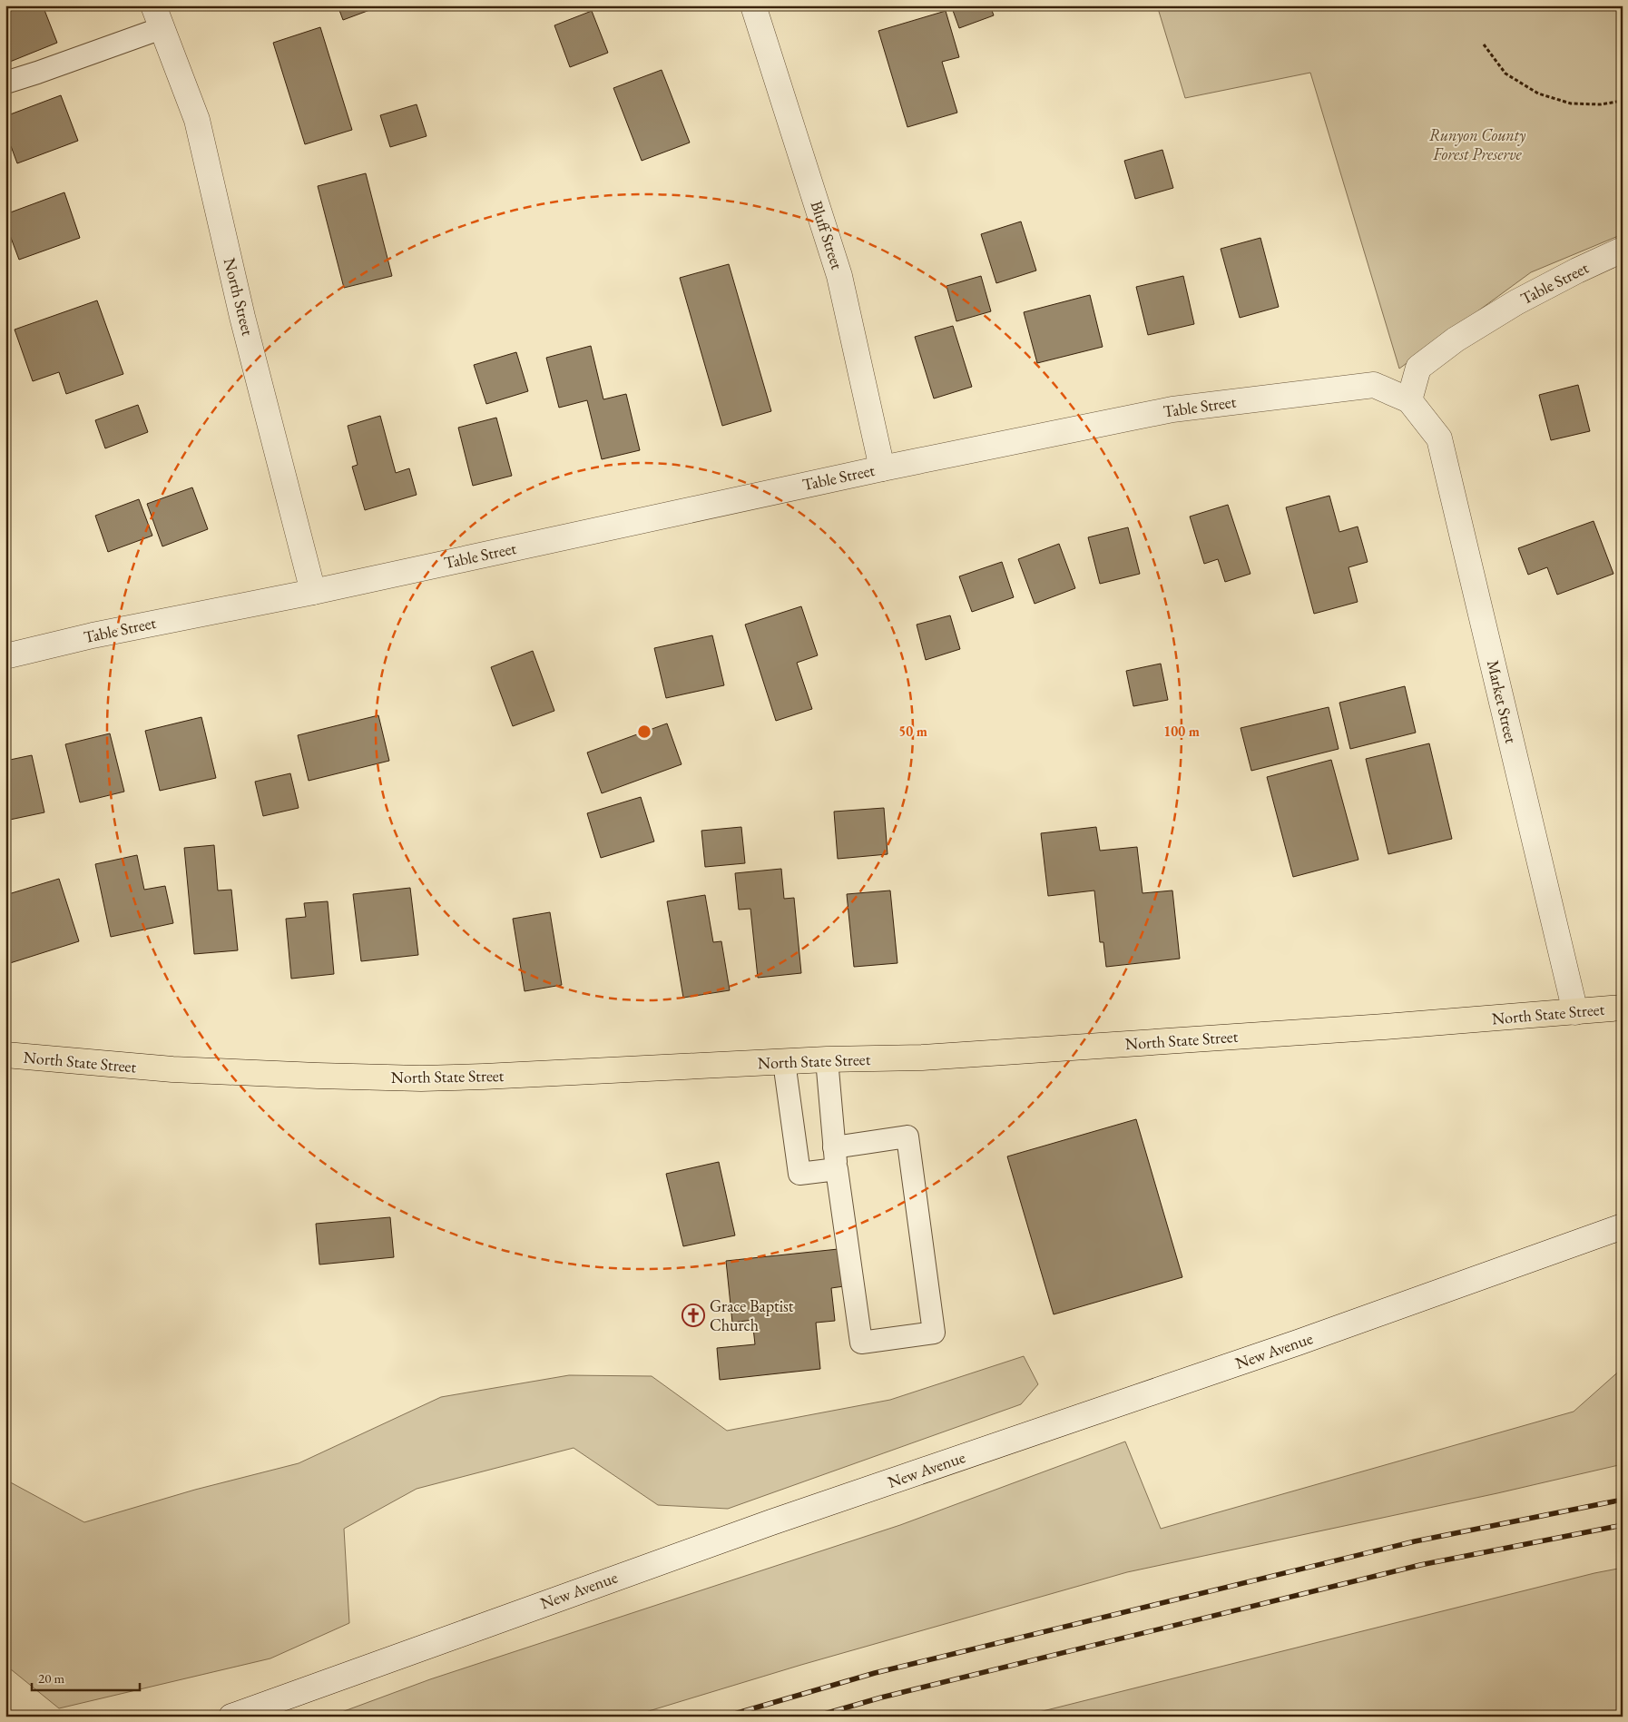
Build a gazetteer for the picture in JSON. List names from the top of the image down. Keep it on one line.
{"streets":{"main road":["North State Street"],"street":["Bluff Street","Table Street","North Street","Market Street","New Avenue"]},"crossings":[["Bluff Street","Table Street"],["Table Street","North Street"],["Table Street","Market Street"],["Market Street","North State Street"]],"parks":["Runyon County Forest Preserve"],"places":{"church":["Grace Baptist Church"]},"scale_bar":"20 m","rings":["50 m","100 m"]}
